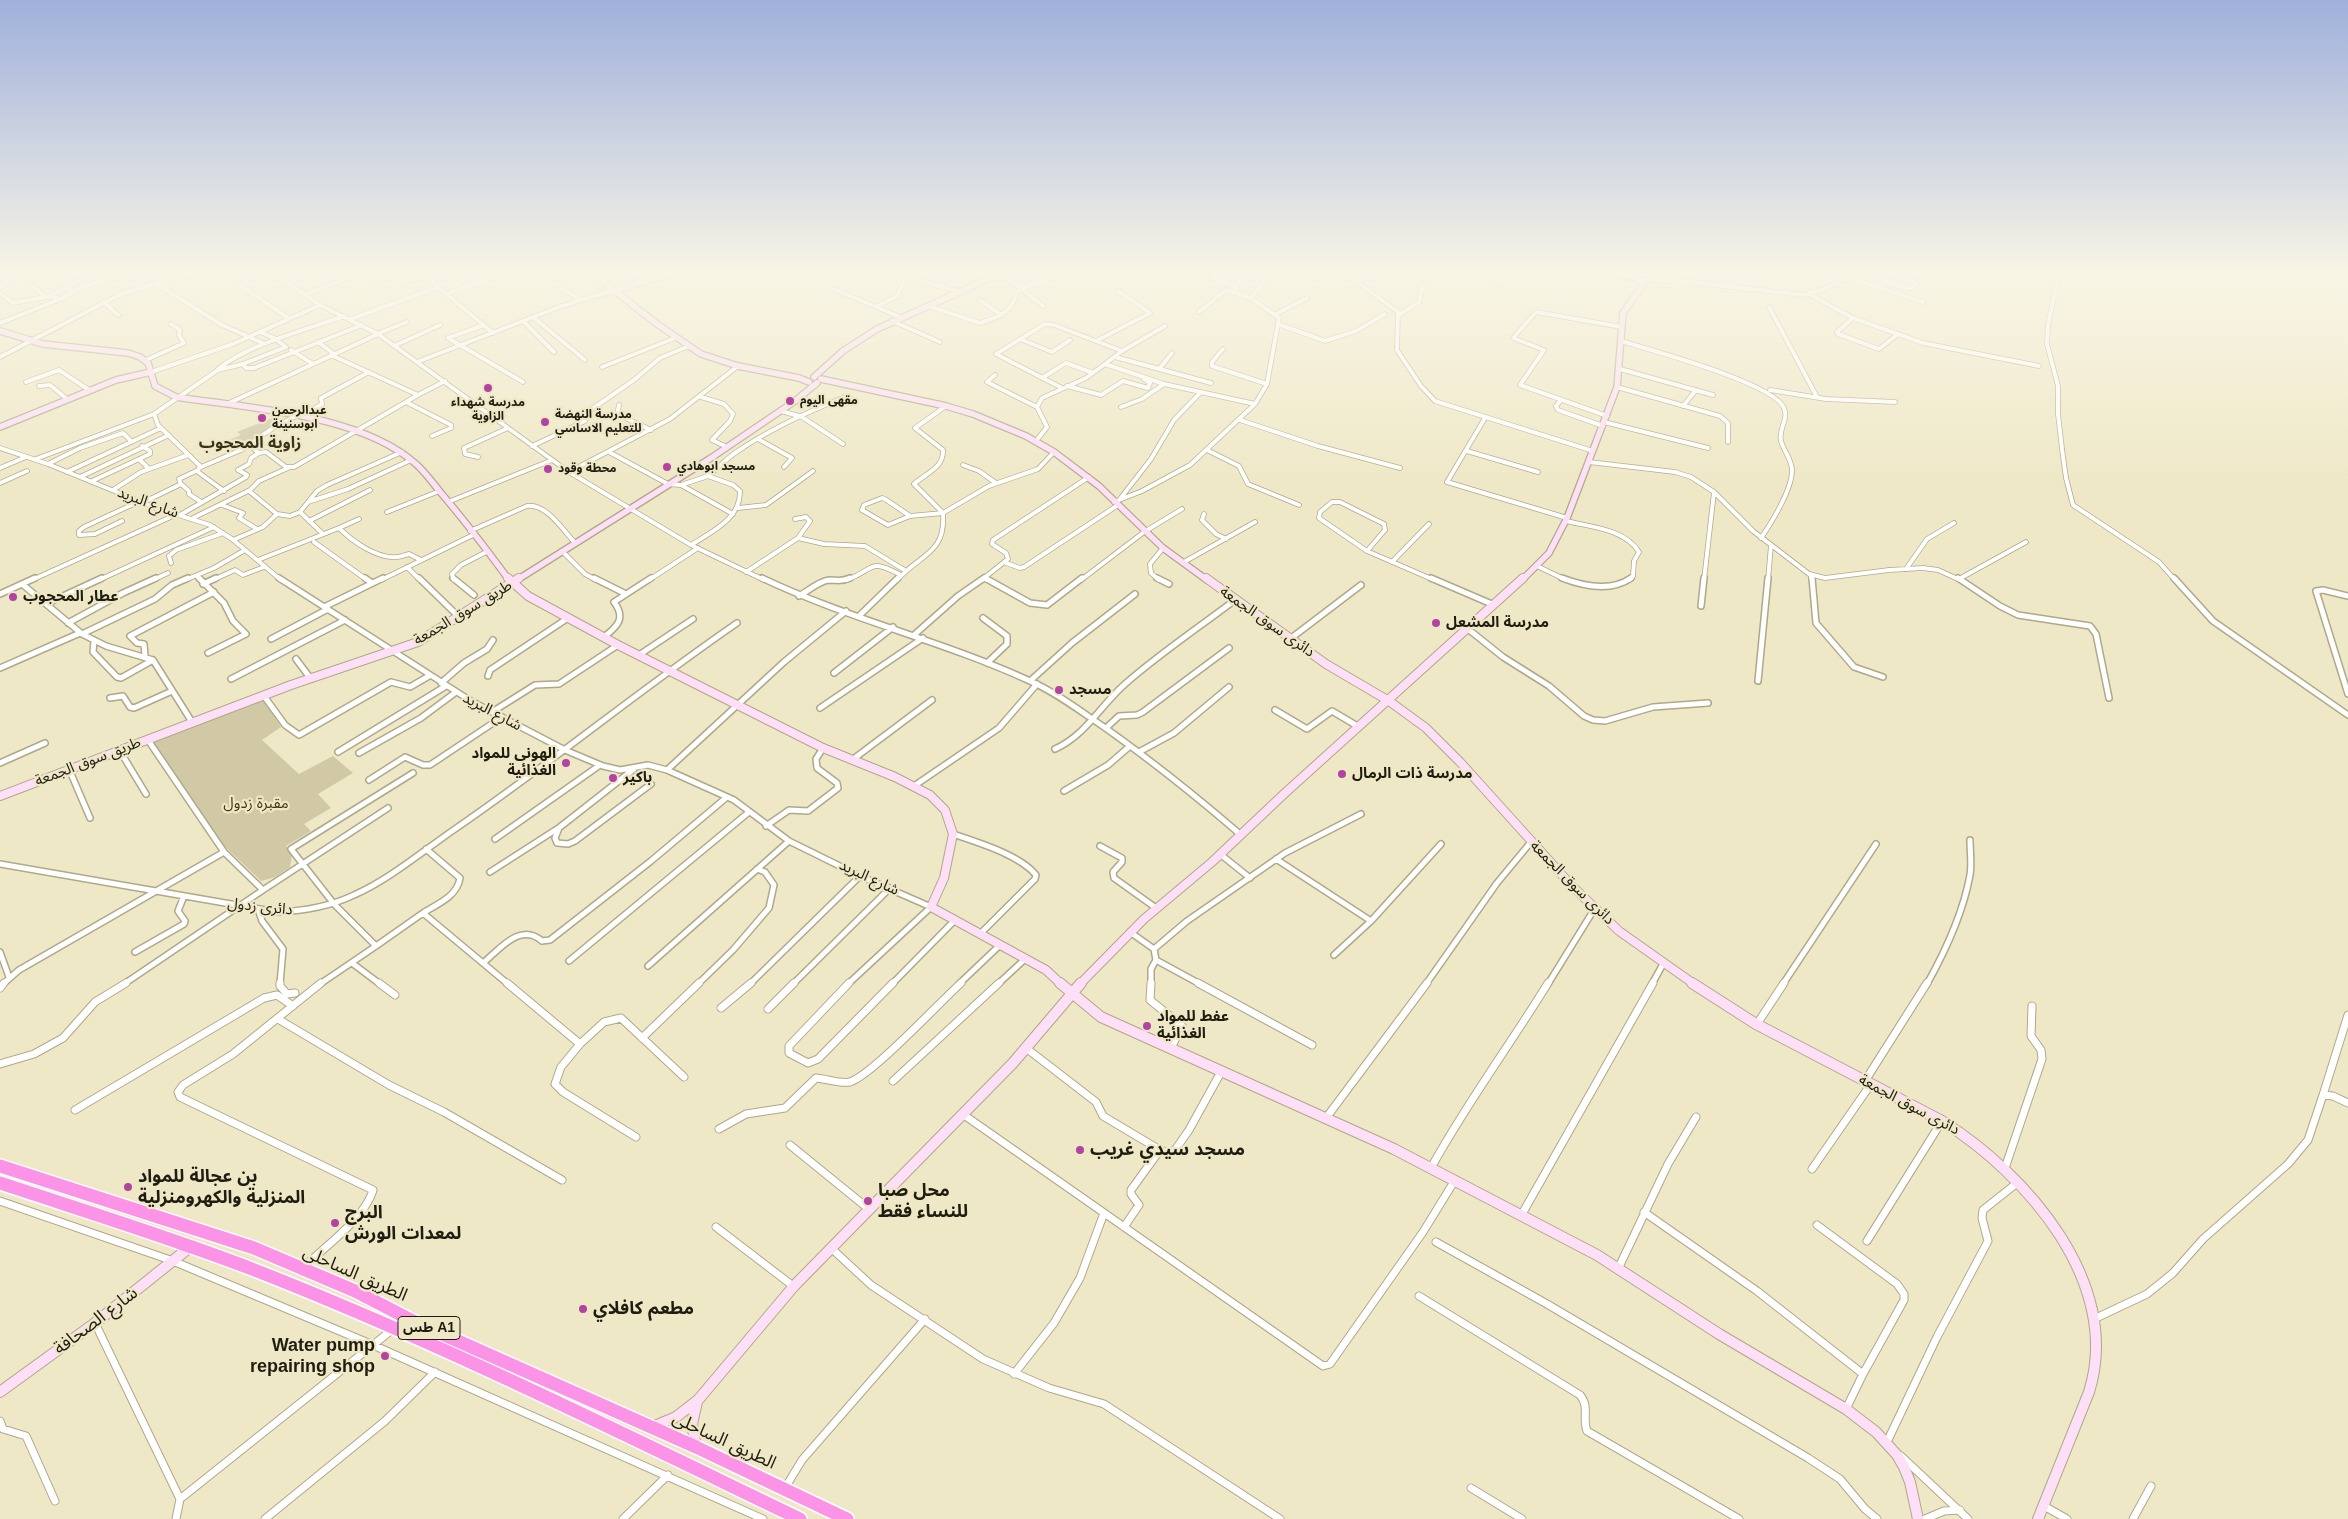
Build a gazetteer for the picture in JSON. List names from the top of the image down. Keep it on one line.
{"streets":{"highway":["الطريق الساحلى","طس A1"],"street":["شارع البريد","طريق سوق الجمعة","دائرى سوق الجمعة","دائرى زدول","شارع الصحافة"]},"crossings":[["شارع البريد","طريق سوق الجمعة"],["شارع البريد","دائرى زدول"],["طريق سوق الجمعة","دائرى سوق الجمعة"],["شارع الصحافة","طس A1"]],"districts":["زاوية المحجوب"],"parks":["مقبرة زدول"],"places":["مدرسة شهداء الزاوية","مقهى اليوم","عبدالرحمن ابوسنينة","مدرسة النهضة للتعليم الاساسي","مسجد ابوهادي","محطة وقود","عطار المحجوب","مدرسة المشعل","مسجد","الهونى للمواد الغذائية","مدرسة ذات الرمال","باكير","عفط للمواد الغذائية","مسجد سيدي غريب","بن عجالة للمواد المنزلية والكهرومنزلية","محل صبا للنساء فقط","البرج لمعدات الورش","مطعم كافلاي","Water pump repairing shop"]}
